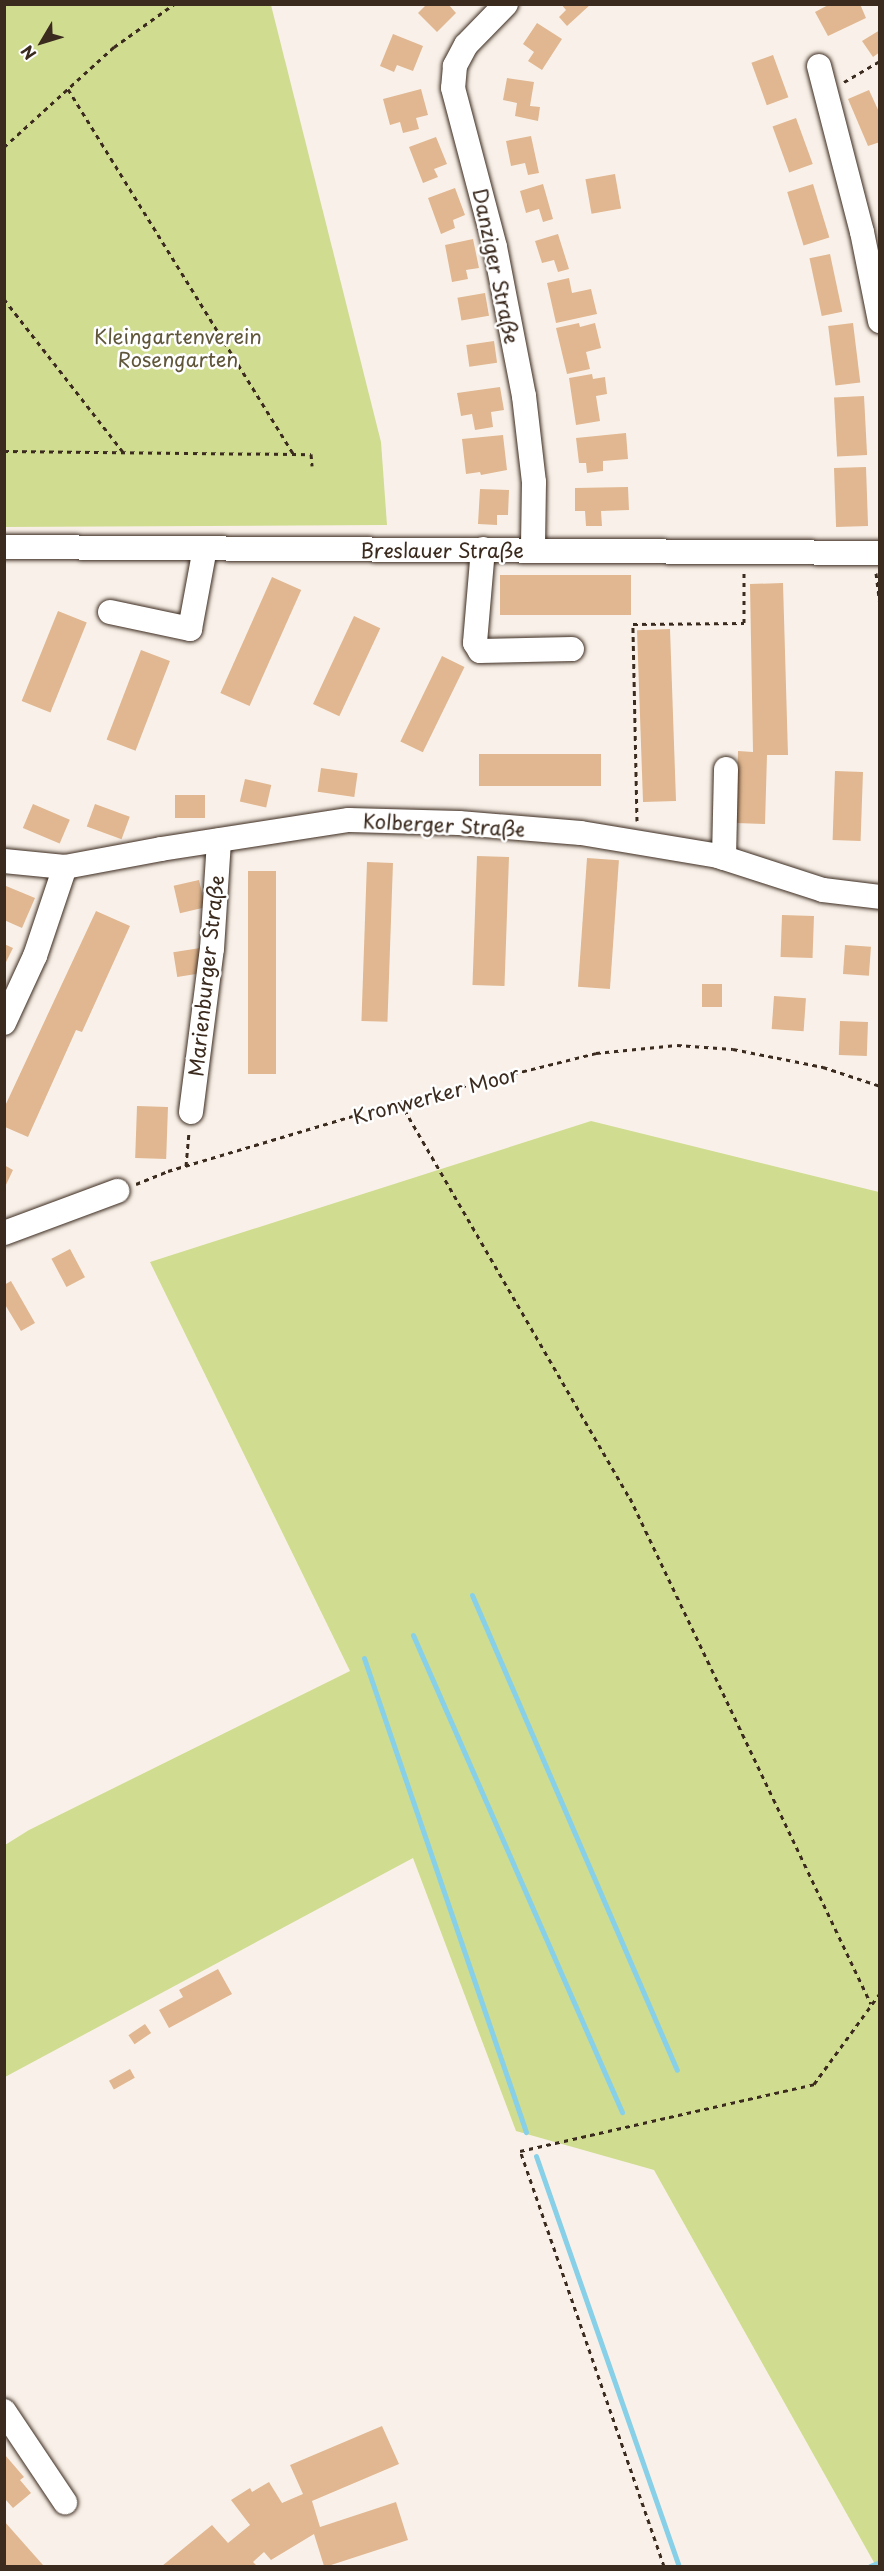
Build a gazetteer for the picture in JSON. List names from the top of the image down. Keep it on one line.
{"streets":{"street":["Danziger Straße","Breslauer Straße","Kolberger Straße","Marienburger Straße"],"path":["Kronwerker Moor"]},"crossings":[["Danziger Straße","Breslauer Straße"],["Kolberger Straße","Marienburger Straße"]],"parks":["Kleingartenverein Rosengarten"],"north":"bottom left"}
